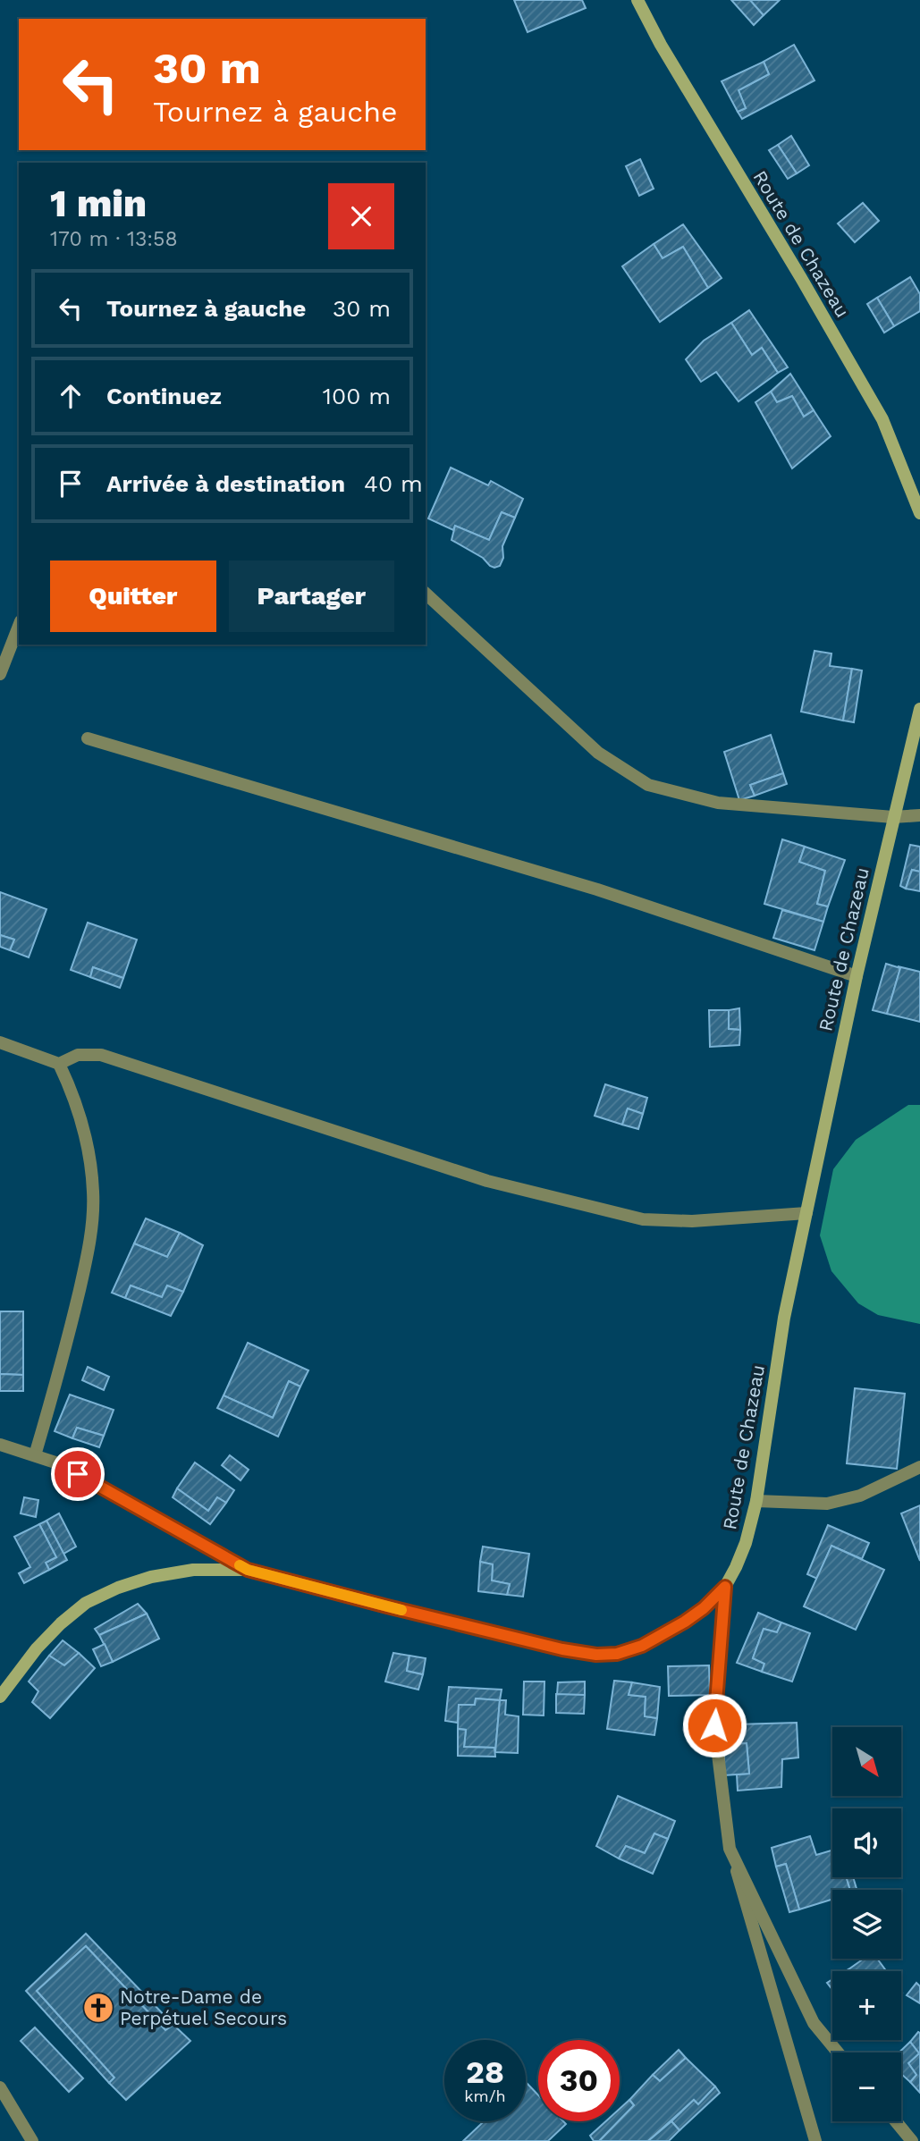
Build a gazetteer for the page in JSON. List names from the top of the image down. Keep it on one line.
{"streets":{"main road":["Route de Chazeau"]},"places":{"church":["Notre-Dame de Perpétuel Secours"]},"north":"bottom right","page":{"turn":["30 m","Tournez à gauche"],"heading":["1 min","170 m · 13:58"],"list":[{"name":"Tournez à gauche","value":"30 m"},{"name":"Continuez","value":"100 m"},{"name":"Arrivée à destination","value":"40 m"}],"buttons":["Quitter","Partager"],"map_buttons":["+","−"],"speed":"28 km/h","limit":"30"}}
